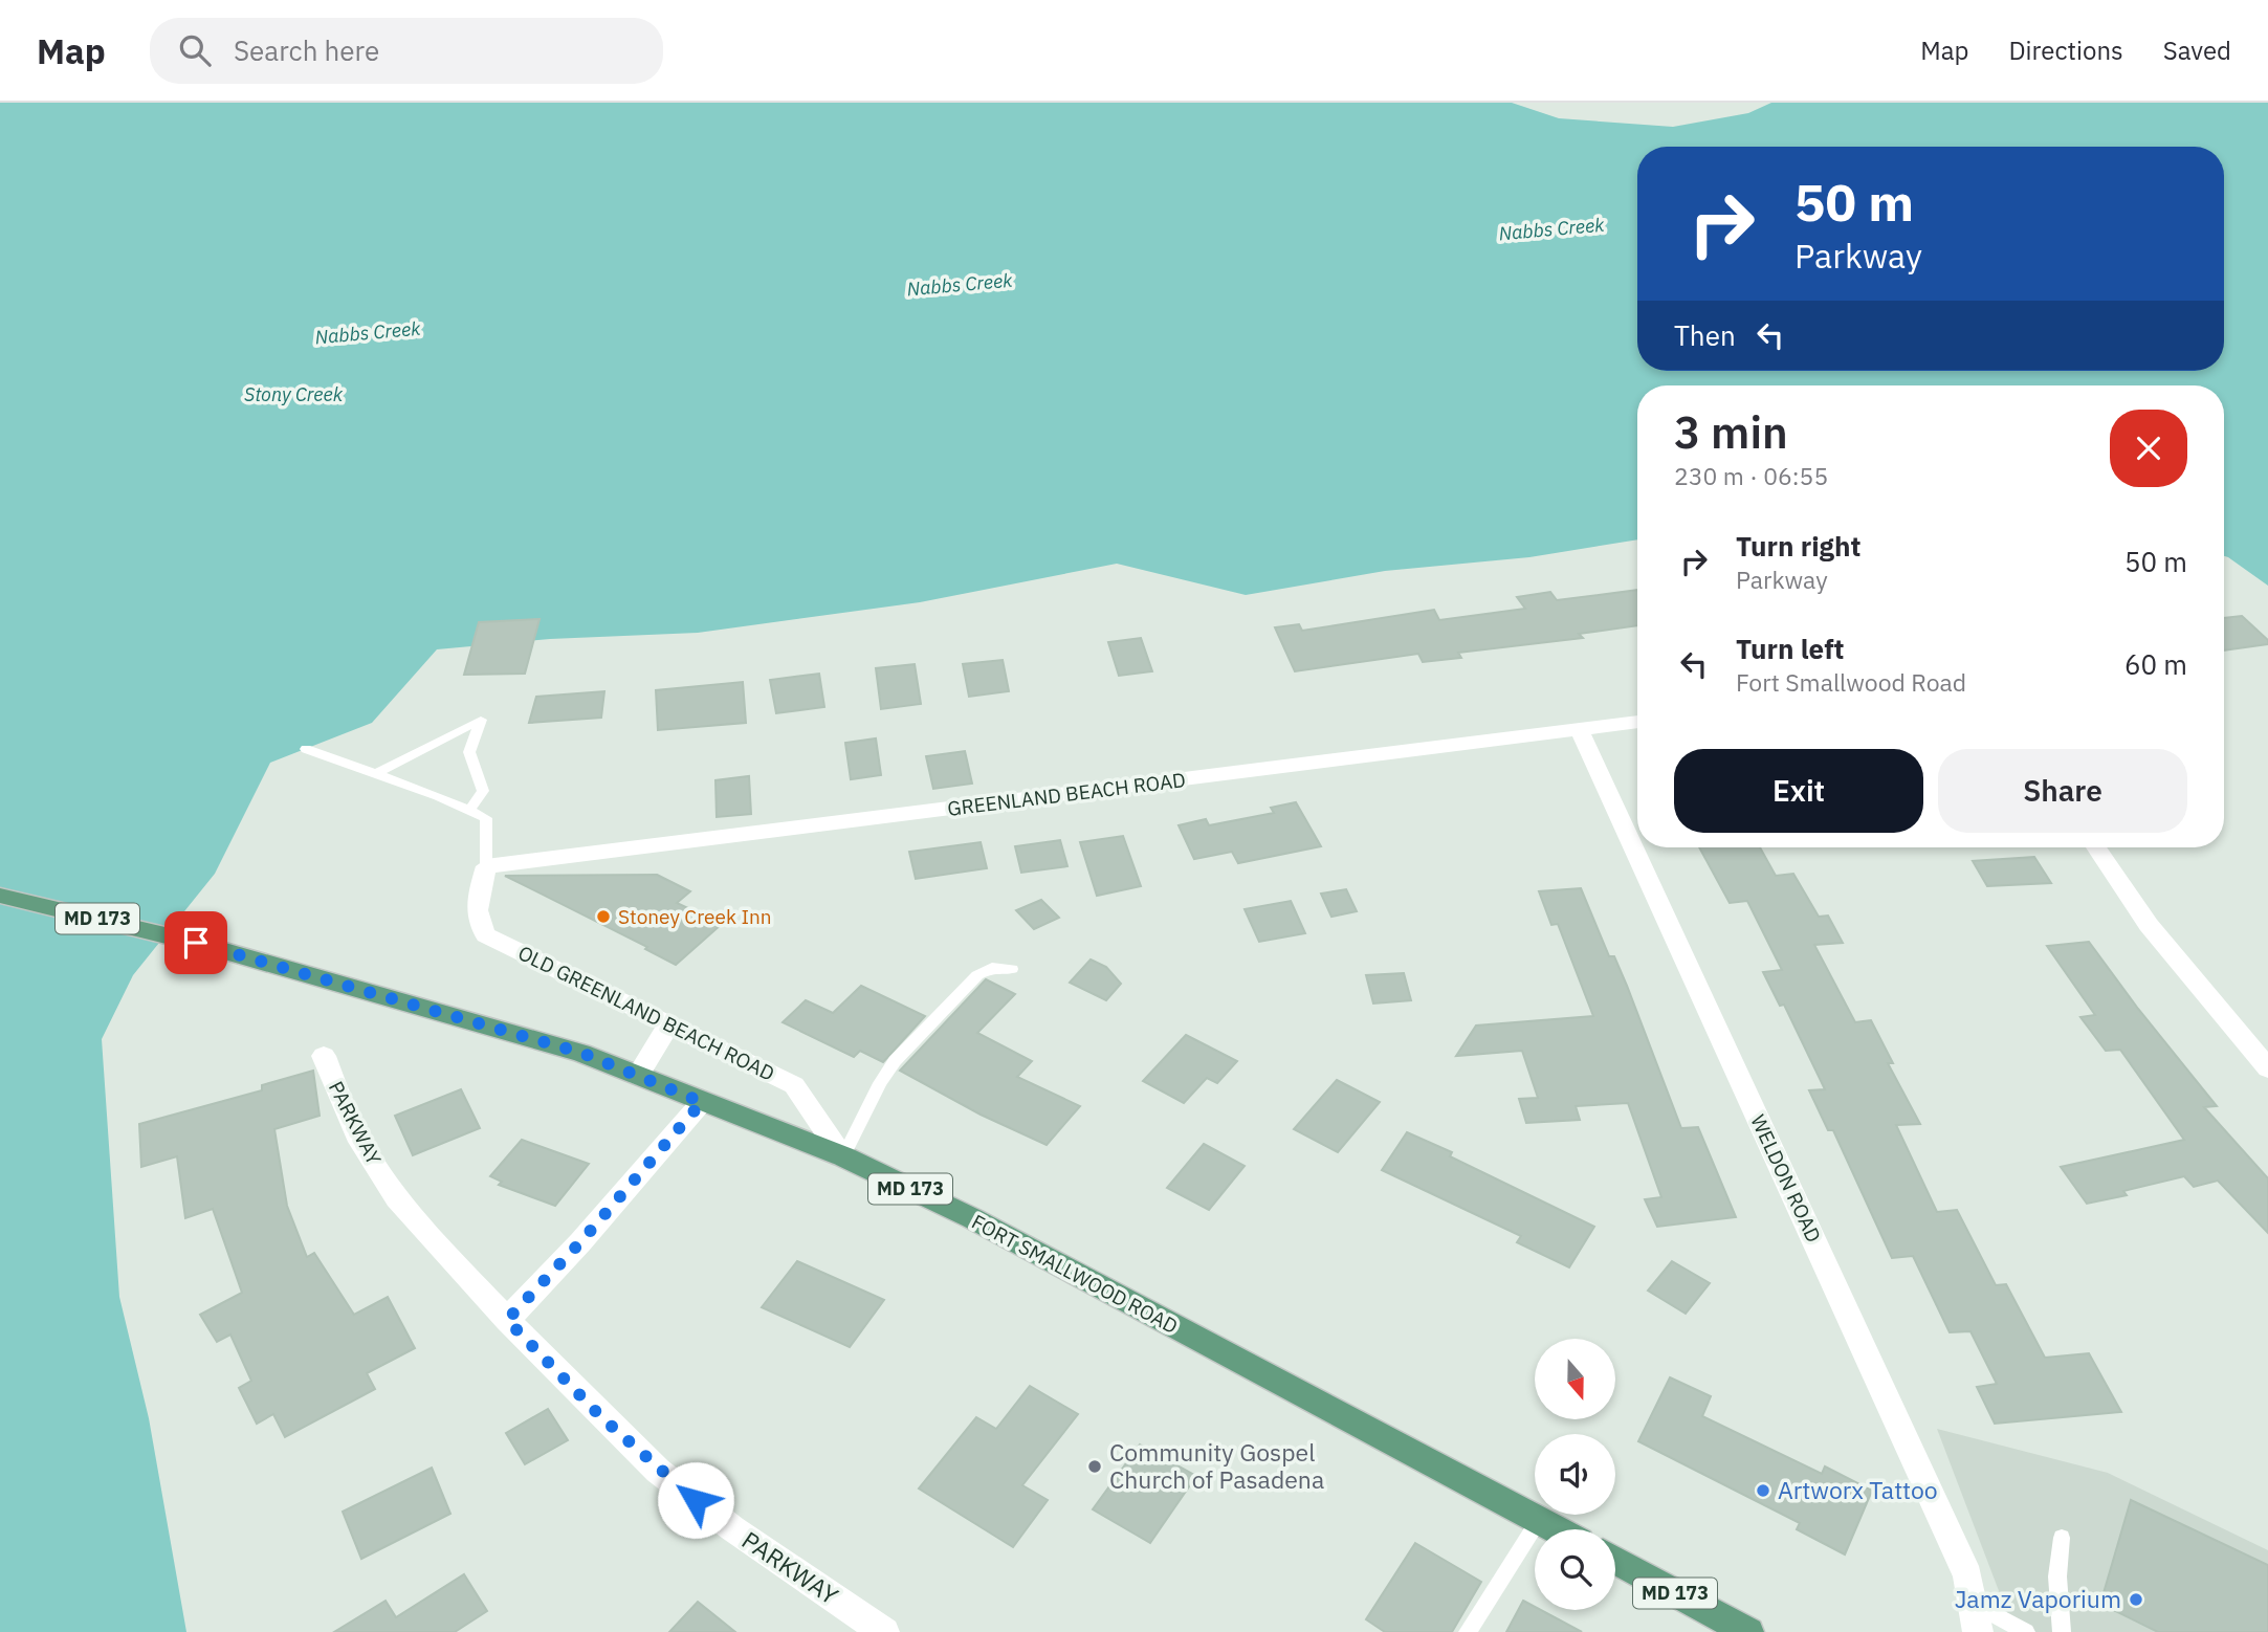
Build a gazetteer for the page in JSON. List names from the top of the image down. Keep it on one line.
{"streets":{"main road":["MD 173","FORT SMALLWOOD ROAD"],"street":["GREENLAND BEACH ROAD","OLD GREENLAND BEACH ROAD","PARKWAY","WELDON ROAD"]},"crossings":[["GREENLAND BEACH ROAD","OLD GREENLAND BEACH ROAD"],["GREENLAND BEACH ROAD","WELDON ROAD"],["OLD GREENLAND BEACH ROAD","FORT SMALLWOOD ROAD"]],"water":["Nabbs Creek","Stony Creek"],"places":["Stoney Creek Inn","Community Gospel Church of Pasadena","Artworx Tattoo","Jamz Vaporium"],"north":"bottom","page":{"header":"Map","search":"Search here","nav":["Map","Directions","Saved"],"turn":["50 m","Parkway"],"then":"Then","heading":["3 min","230 m · 06:55"],"list":[{"name":"Turn right","note":"Parkway","value":"50 m"},{"name":"Turn left","note":"Fort Smallwood Road","value":"60 m"}],"buttons":["Exit","Share"]}}
